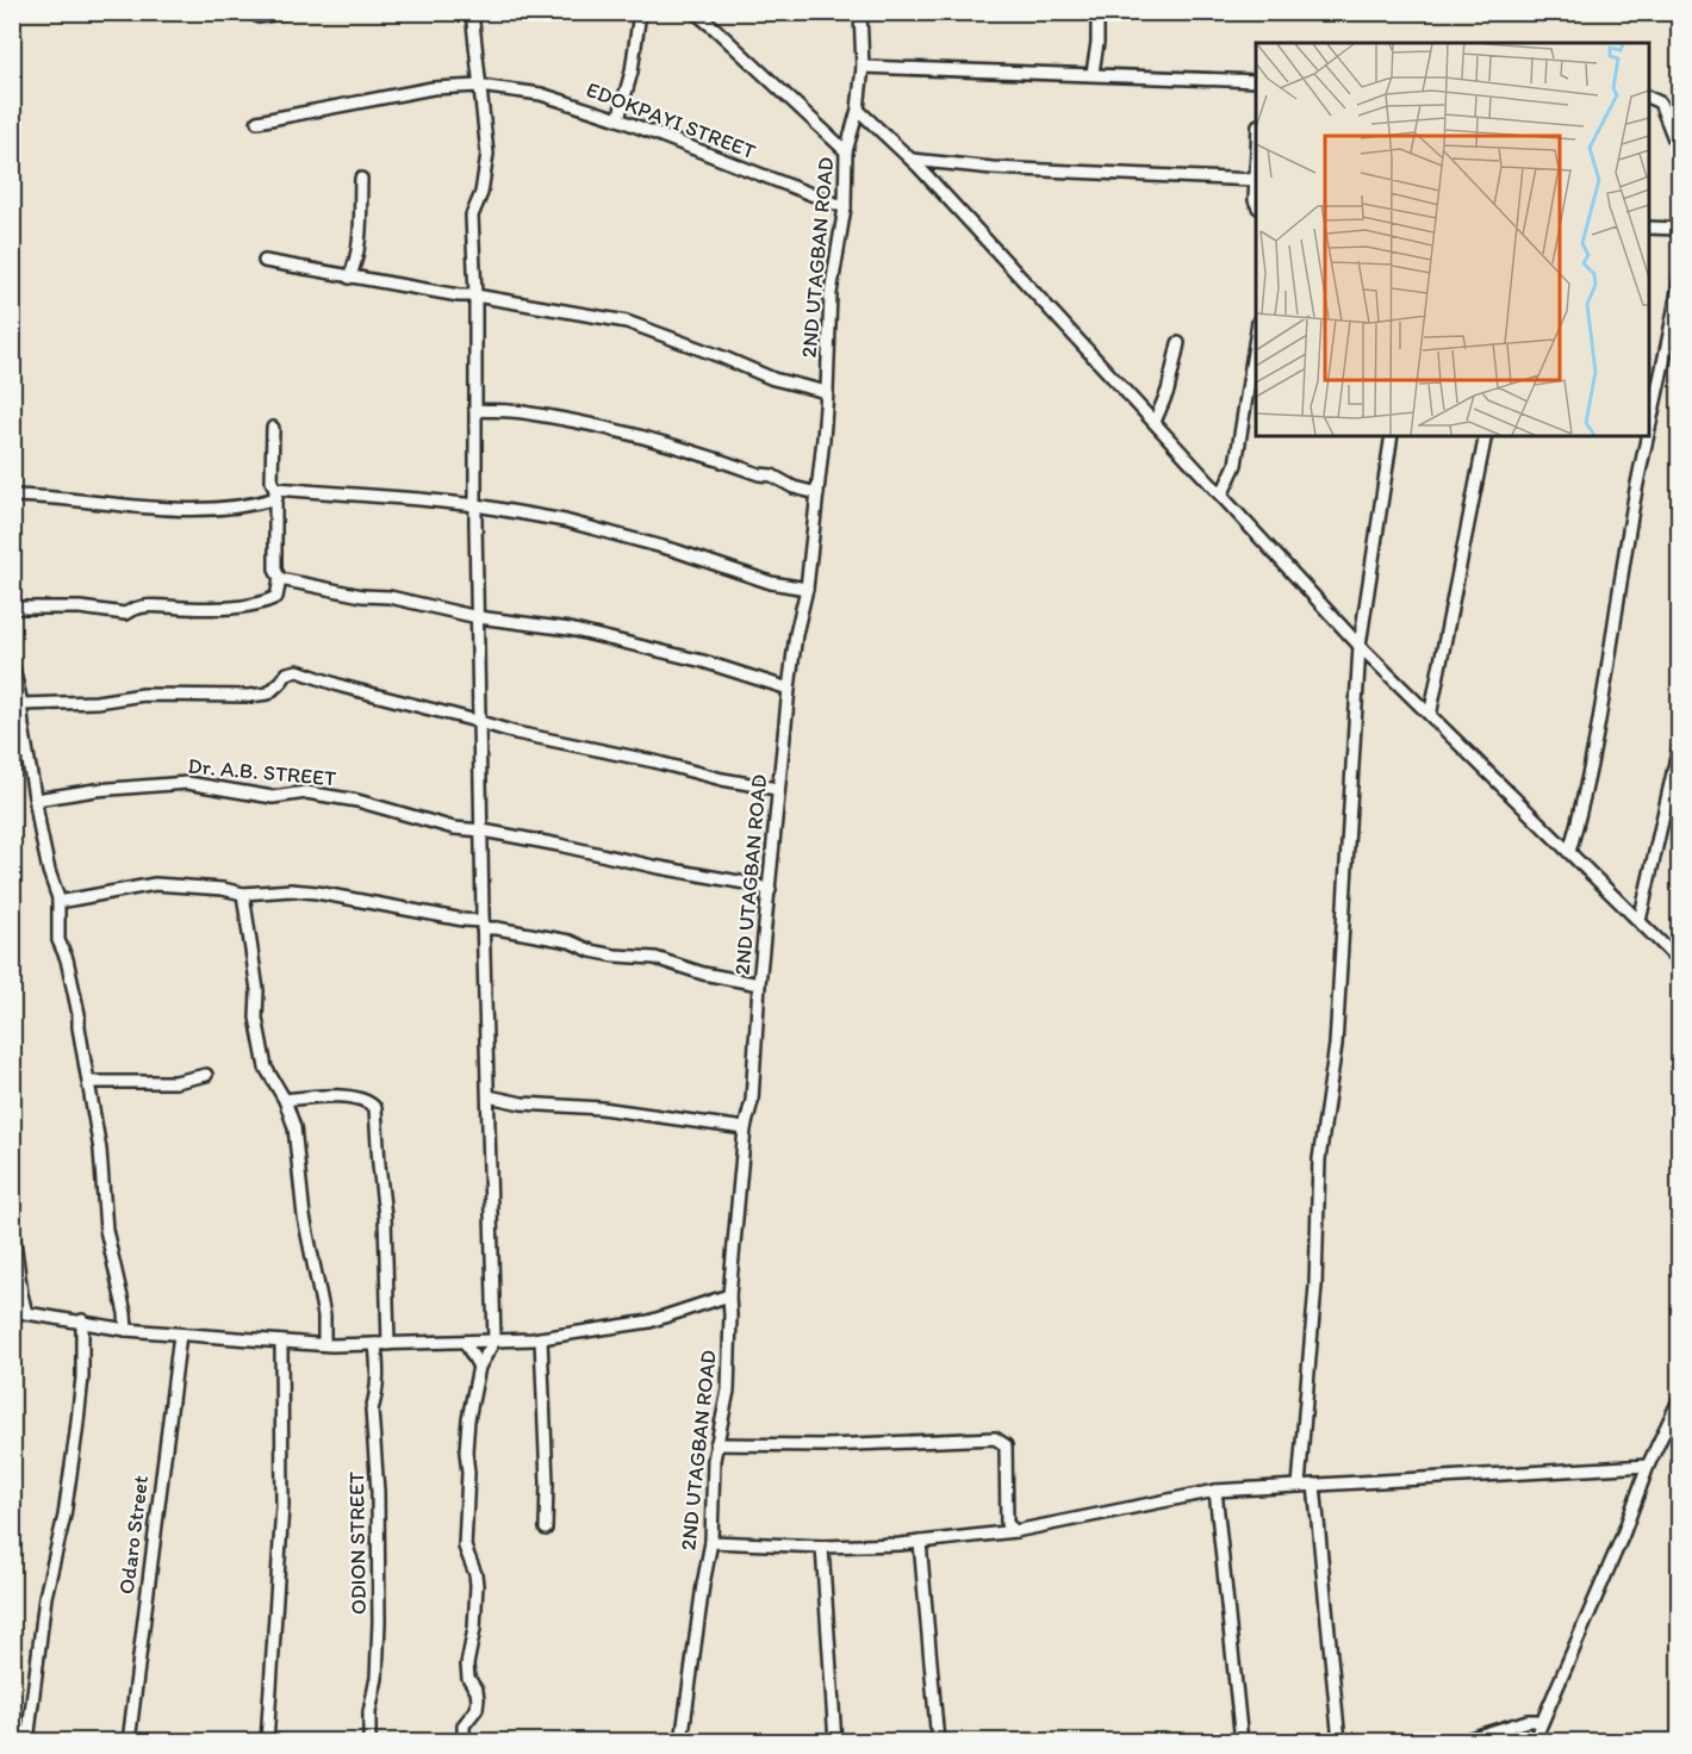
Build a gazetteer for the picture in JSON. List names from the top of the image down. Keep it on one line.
{"streets":{"street":["EDOKPAYI STREET","2ND UTAGBAN ROAD","Dr. A.B. STREET","Odaro Street","ODION STREET"]},"crossings":[["EDOKPAYI STREET","2ND UTAGBAN ROAD"],["2ND UTAGBAN ROAD","Dr. A.B. STREET"]]}
